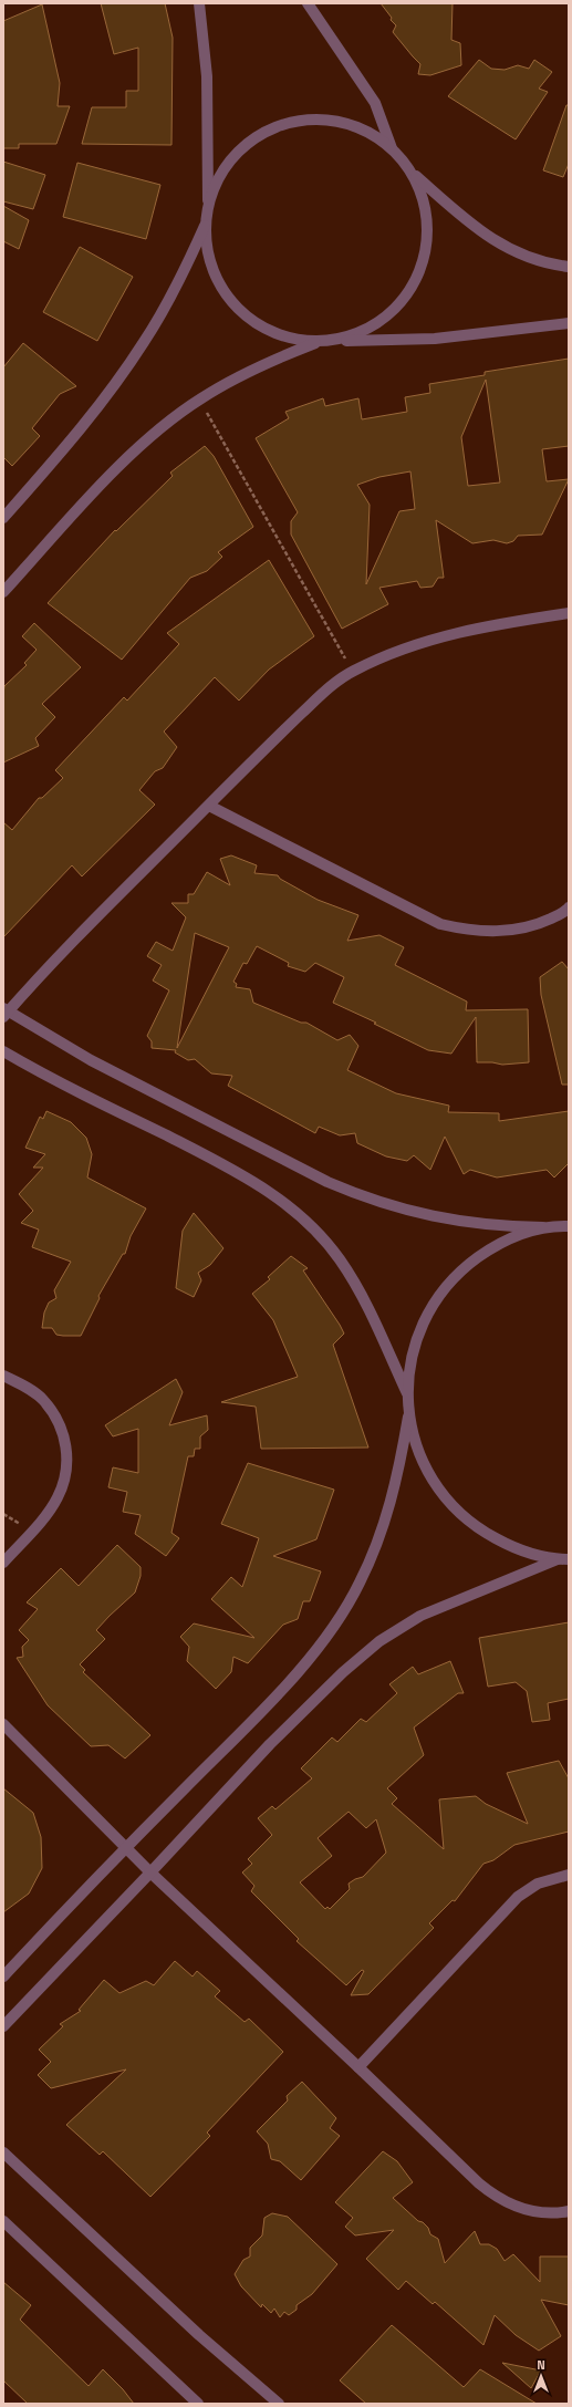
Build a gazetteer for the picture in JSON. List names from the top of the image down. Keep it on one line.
{"north":"top"}
